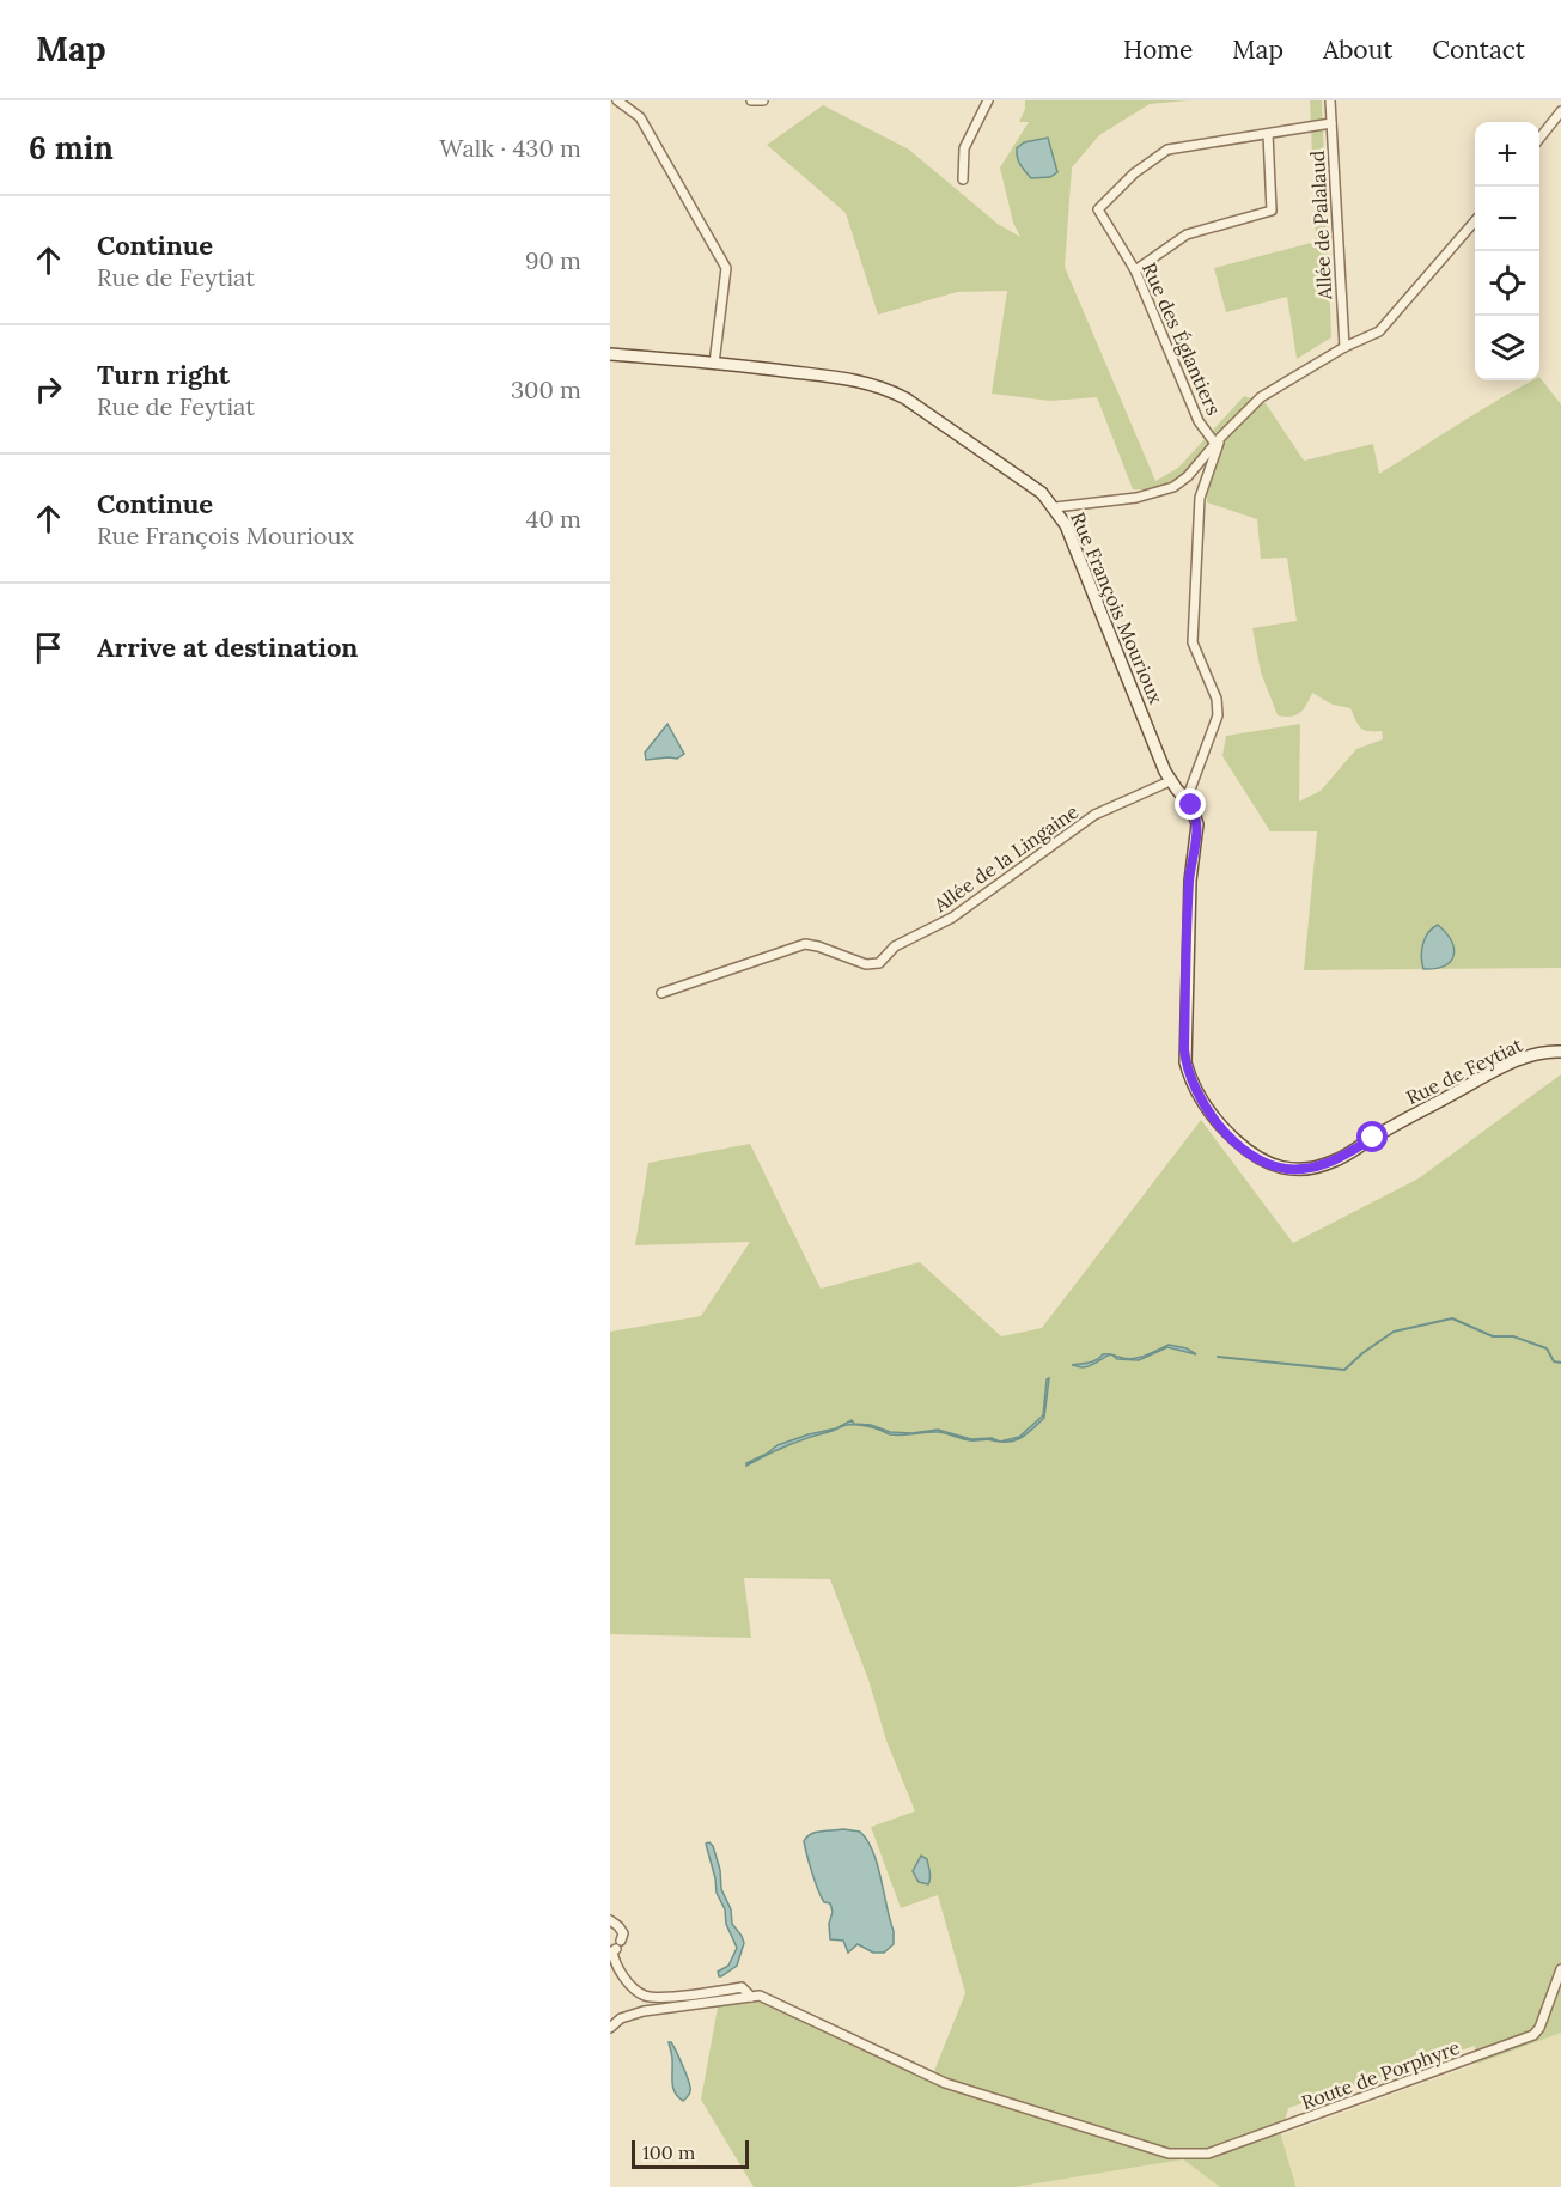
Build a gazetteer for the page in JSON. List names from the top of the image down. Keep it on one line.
{"streets":{"street":["Allée de Palalaud","Rue des Églantiers","Rue François Mourioux","Allée de la Lingaine","Rue de Feytiat","Route de Porphyre"]},"crossings":[["Allée de Palalaud","Rue des Églantiers"],["Rue François Mourioux","Allée de la Lingaine"],["Rue François Mourioux","Rue de Feytiat"]],"scale_bar":"100 m","page":{"header":"Map","nav":["Home","Map","About","Contact"],"heading":["6 min","Walk · 430 m"],"map_buttons":["+","−"],"list":[["Continue","Rue de Feytiat","90 m"],["Turn right","Rue de Feytiat","300 m"],["Continue","Rue François Mourioux","40 m"],"Arrive at destination"],"scale":"100 m"}}
